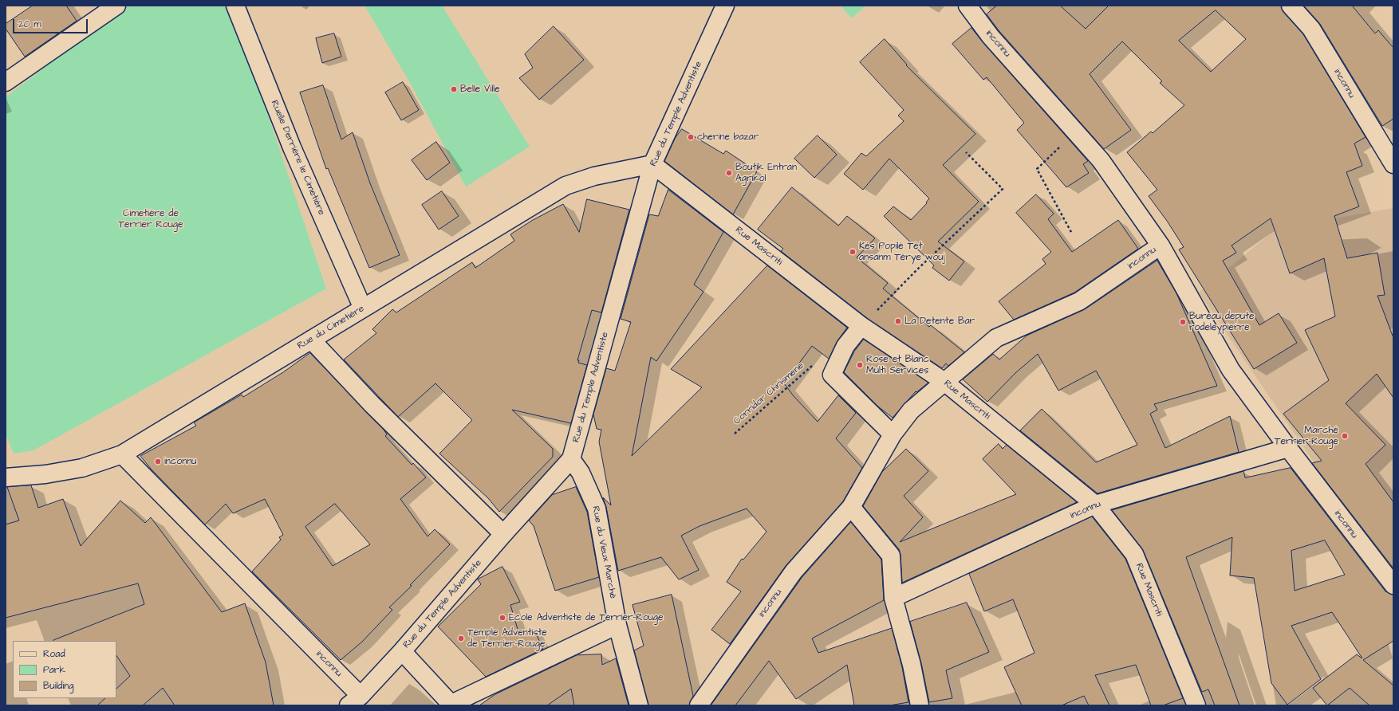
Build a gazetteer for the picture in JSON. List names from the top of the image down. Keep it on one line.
{"streets":{"street":["inconnu","Rue du Temple Adventiste","Ruelle Derrière le Cimetière","Rue Mascriti","Rue du Cimetière","Rue du Vieux Marché"],"path":["Corridor Chrismene"]},"crossings":[["inconnu","Rue du Temple Adventiste"],["inconnu","Rue Mascriti"],["inconnu","Rue du Cimetière"],["Rue du Temple Adventiste","Rue Mascriti"],["Rue du Temple Adventiste","Rue du Cimetière"],["Rue du Temple Adventiste","Rue du Vieux Marché"],["Ruelle Derrière le Cimetière","Rue du Cimetière"],["Rue Mascriti","Rue du Cimetière"]],"parks":["Cimetière de Terrier Rouge"],"places":["Belle Ville","cherine bazar","Boutik Entran Agrikol","Kès Popilè Tèt ansanm Tèrye wouj","La Detente Bar","Bureau depute rodeleypierre","Rose et Blanc Multi Services","Marché Terrier-Rouge","inconnu","Ecole Adventiste de Terrier-Rouge","Temple Adventiste de Terrier-Rouge"],"legend":["Road","Park","Building"],"scale_bar":"20 m"}
